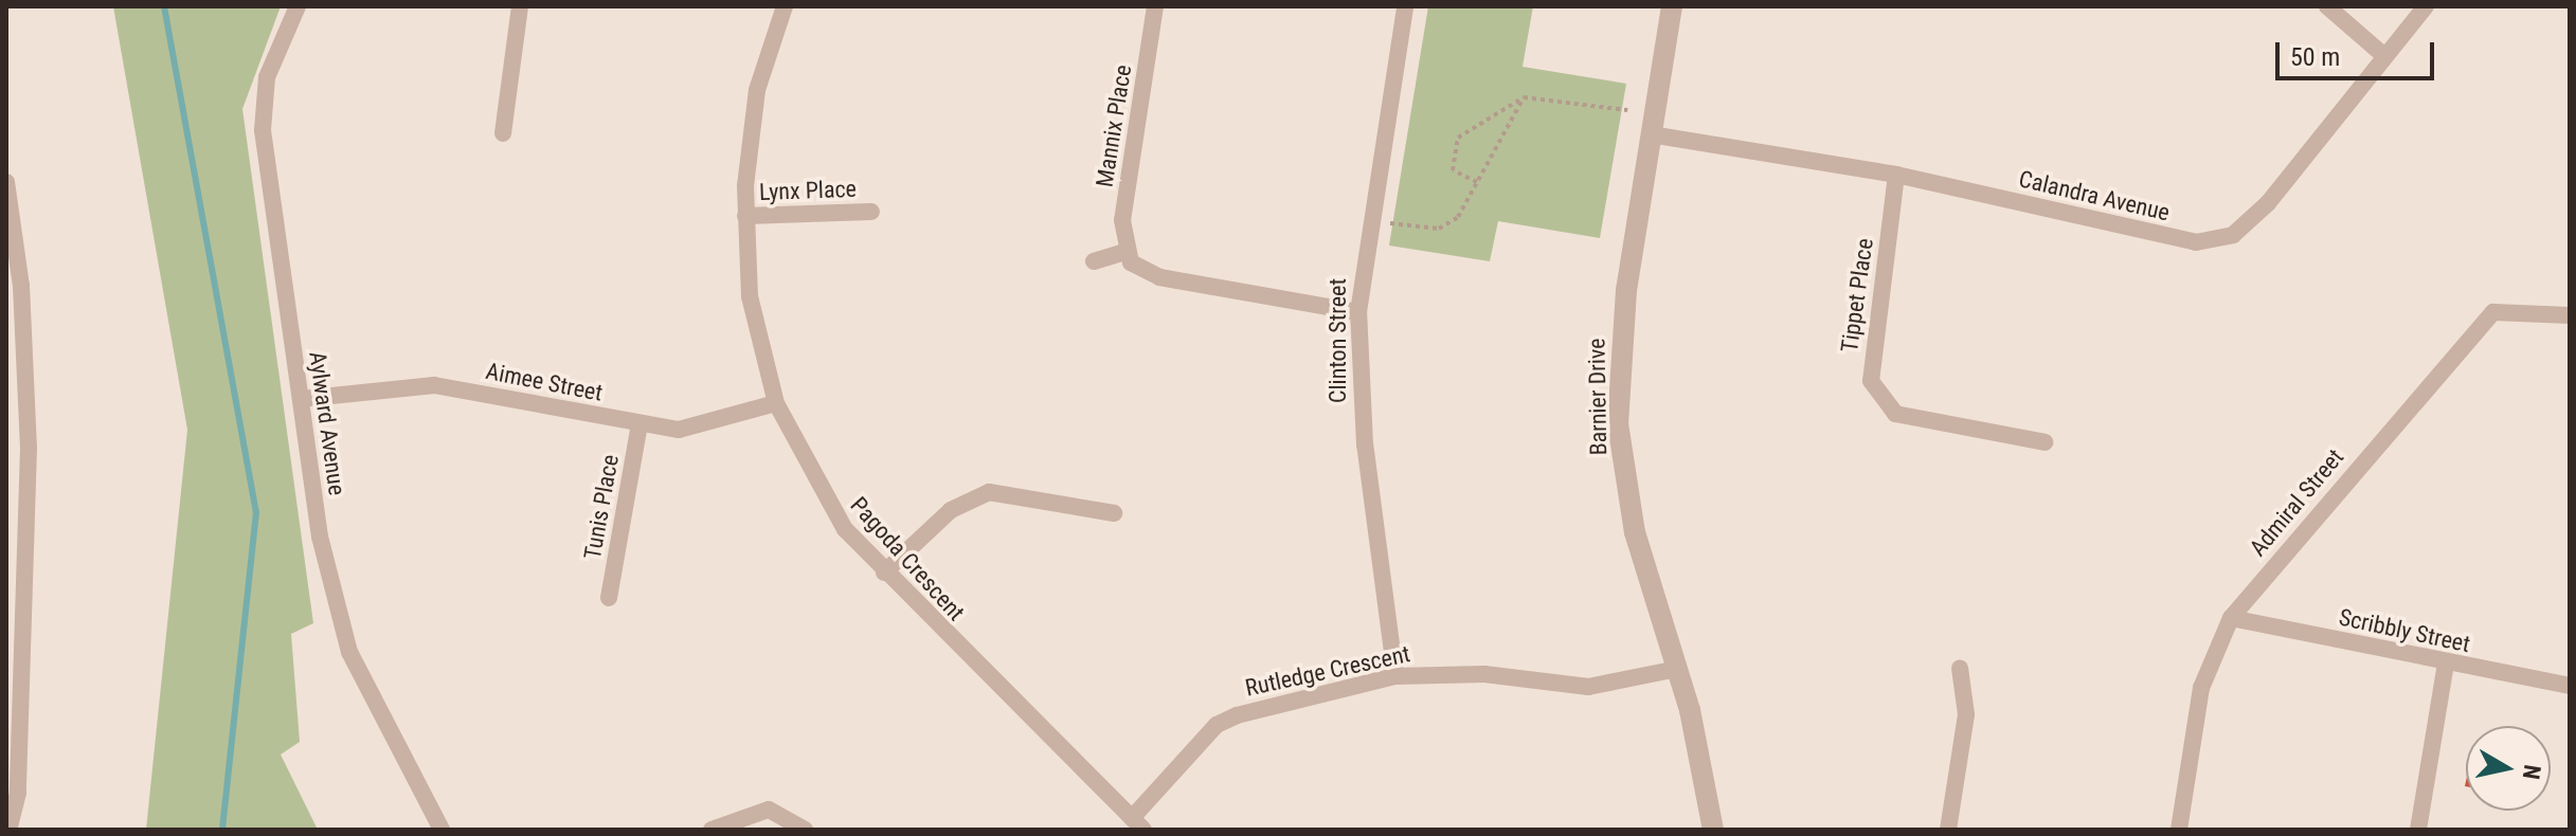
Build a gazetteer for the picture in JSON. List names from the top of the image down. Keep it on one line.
{"streets":{"street":["Mannix Place","Lynx Place","Calandra Avenue","Tippet Place","Clinton Street","Aimee Street","Barnier Drive","Aylward Avenue","Admiral Street","Tunis Place","Pagoda Crescent","Scribbly Street","Rutledge Crescent"]},"crossings":[["Lynx Place","Pagoda Crescent"],["Calandra Avenue","Tippet Place"],["Calandra Avenue","Barnier Drive"],["Clinton Street","Rutledge Crescent"],["Aimee Street","Aylward Avenue"],["Aimee Street","Tunis Place"],["Aimee Street","Pagoda Crescent"],["Barnier Drive","Rutledge Crescent"],["Admiral Street","Scribbly Street"],["Pagoda Crescent","Rutledge Crescent"]],"scale_bar":"50 m","north":"right"}
